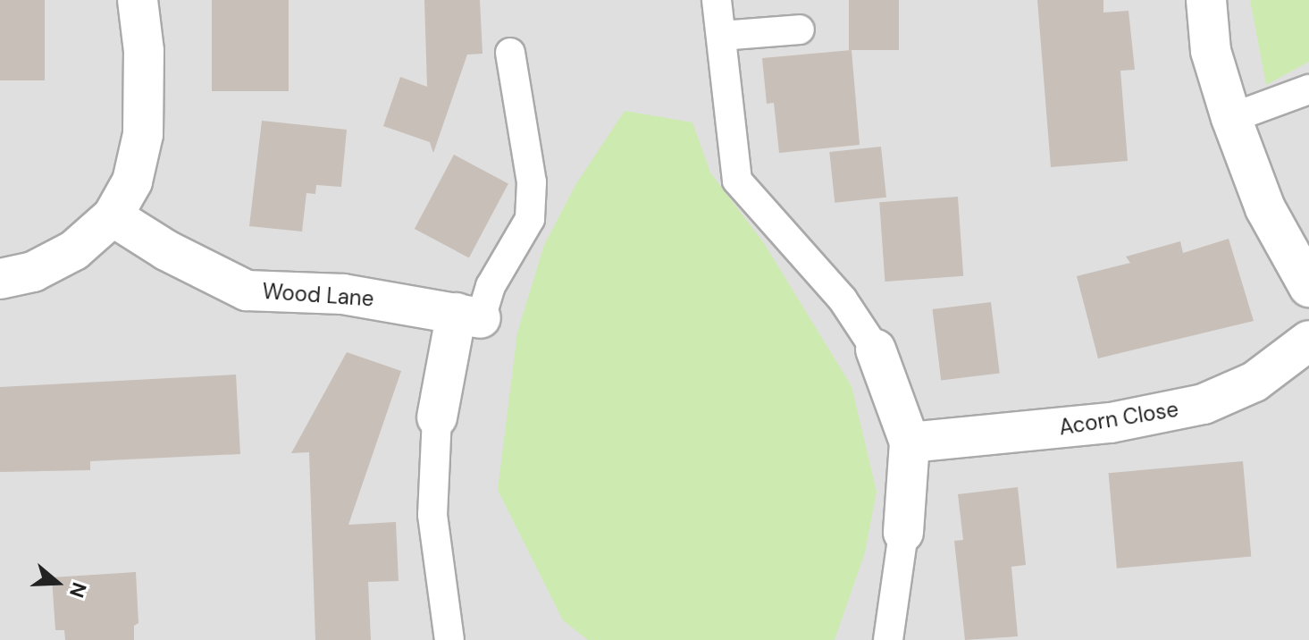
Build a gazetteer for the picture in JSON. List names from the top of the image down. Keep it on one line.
{"streets":{"street":["Wood Lane","Acorn Close"]},"north":"right"}
